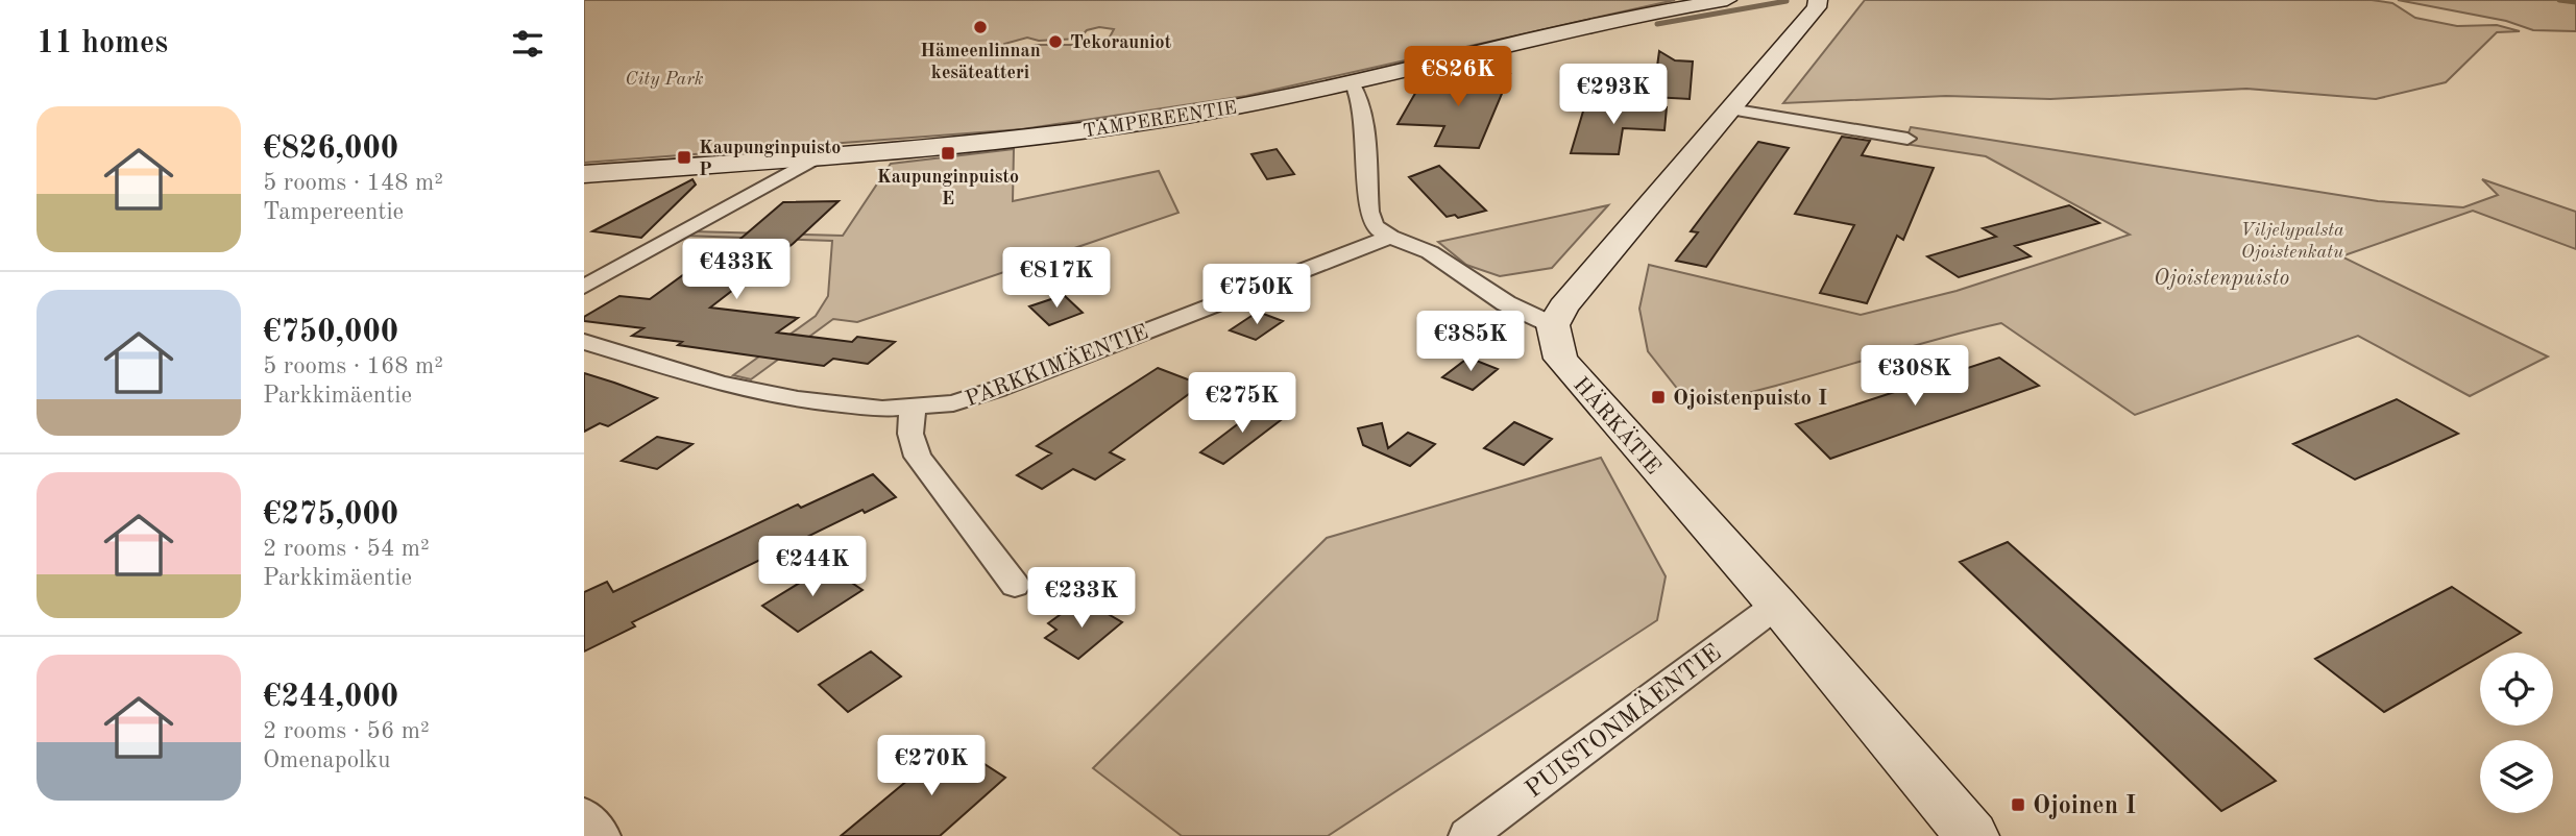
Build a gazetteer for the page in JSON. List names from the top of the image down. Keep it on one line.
{"streets":{"main road":["TAMPEREENTIE","HÄRKÄTIE"],"street":["PARKKIMÄENTIE","PUISTONMÄENTIE"]},"crossings":[["HÄRKÄTIE","PUISTONMÄENTIE"]],"parks":["City Park","Viljelypalsta Ojoistenkatu","Ojoistenpuisto"],"places":{"other":["Hämeenlinnan kesäteatteri","Tekorauniot"],"transit":["Kaupunginpuisto E","Kaupunginpuisto P","Ojoistenpuisto I","Ojoinen I"]},"page":{"heading":"11 homes","price":["€826K","€293K","€433K","€817K","€750K","€385K","€308K","€275K","€244K","€233K","€270K"],"list":[{"name":"€826,000","note":"5 rooms · 148 m² · Tampereentie"},{"name":"€750,000","note":"5 rooms · 168 m² · Parkkimäentie"},{"name":"€275,000","note":"2 rooms · 54 m² · Parkkimäentie"},{"name":"€244,000","note":"2 rooms · 56 m² · Omenapolku"}]}}
